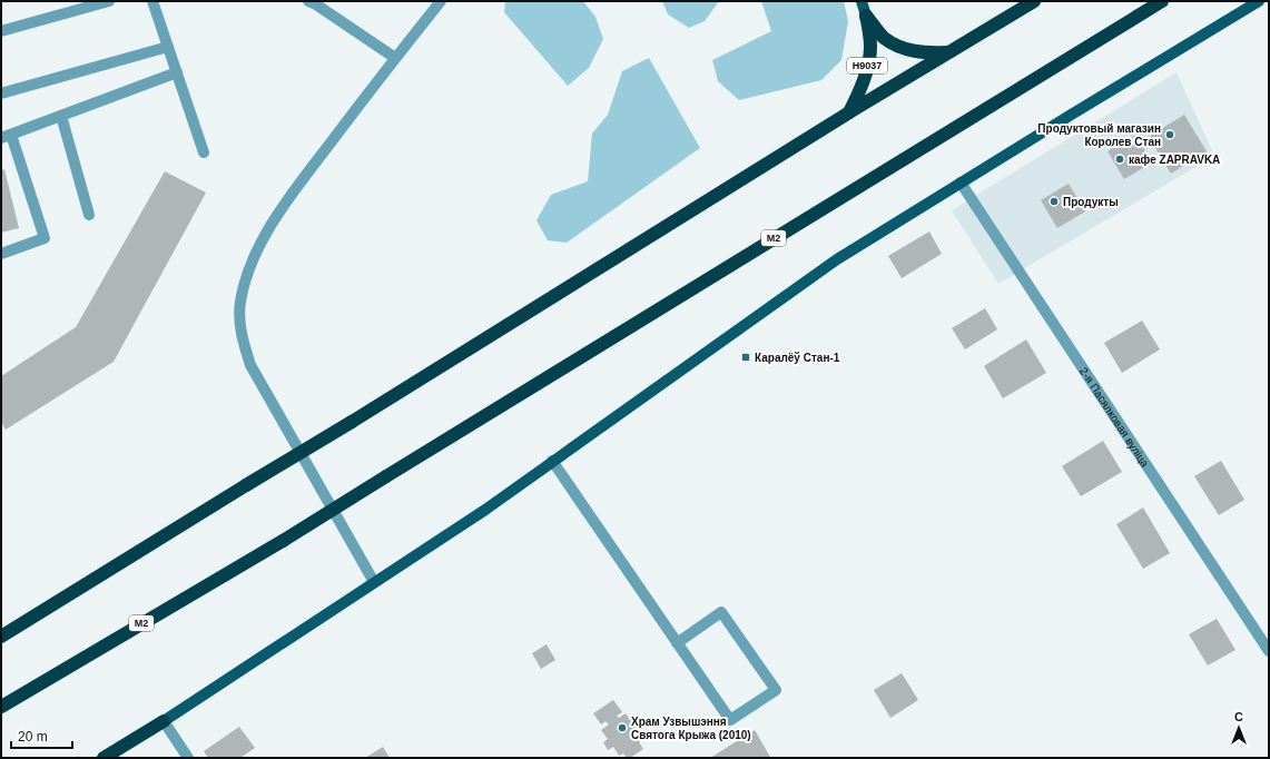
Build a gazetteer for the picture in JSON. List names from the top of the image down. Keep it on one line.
{"streets":{"highway":["Н9037","М2"],"street":["2-я Пасялковая вуліца"]},"places":{"other":["Продуктовый магазин Королев Стан","кафе ZAPRAVKA","Продукты","Храм Узвышэння Святога Крыжа (2010)"],"transit":["Каралёў Стан-1"]},"scale_bar":"20 m","north":"top"}
